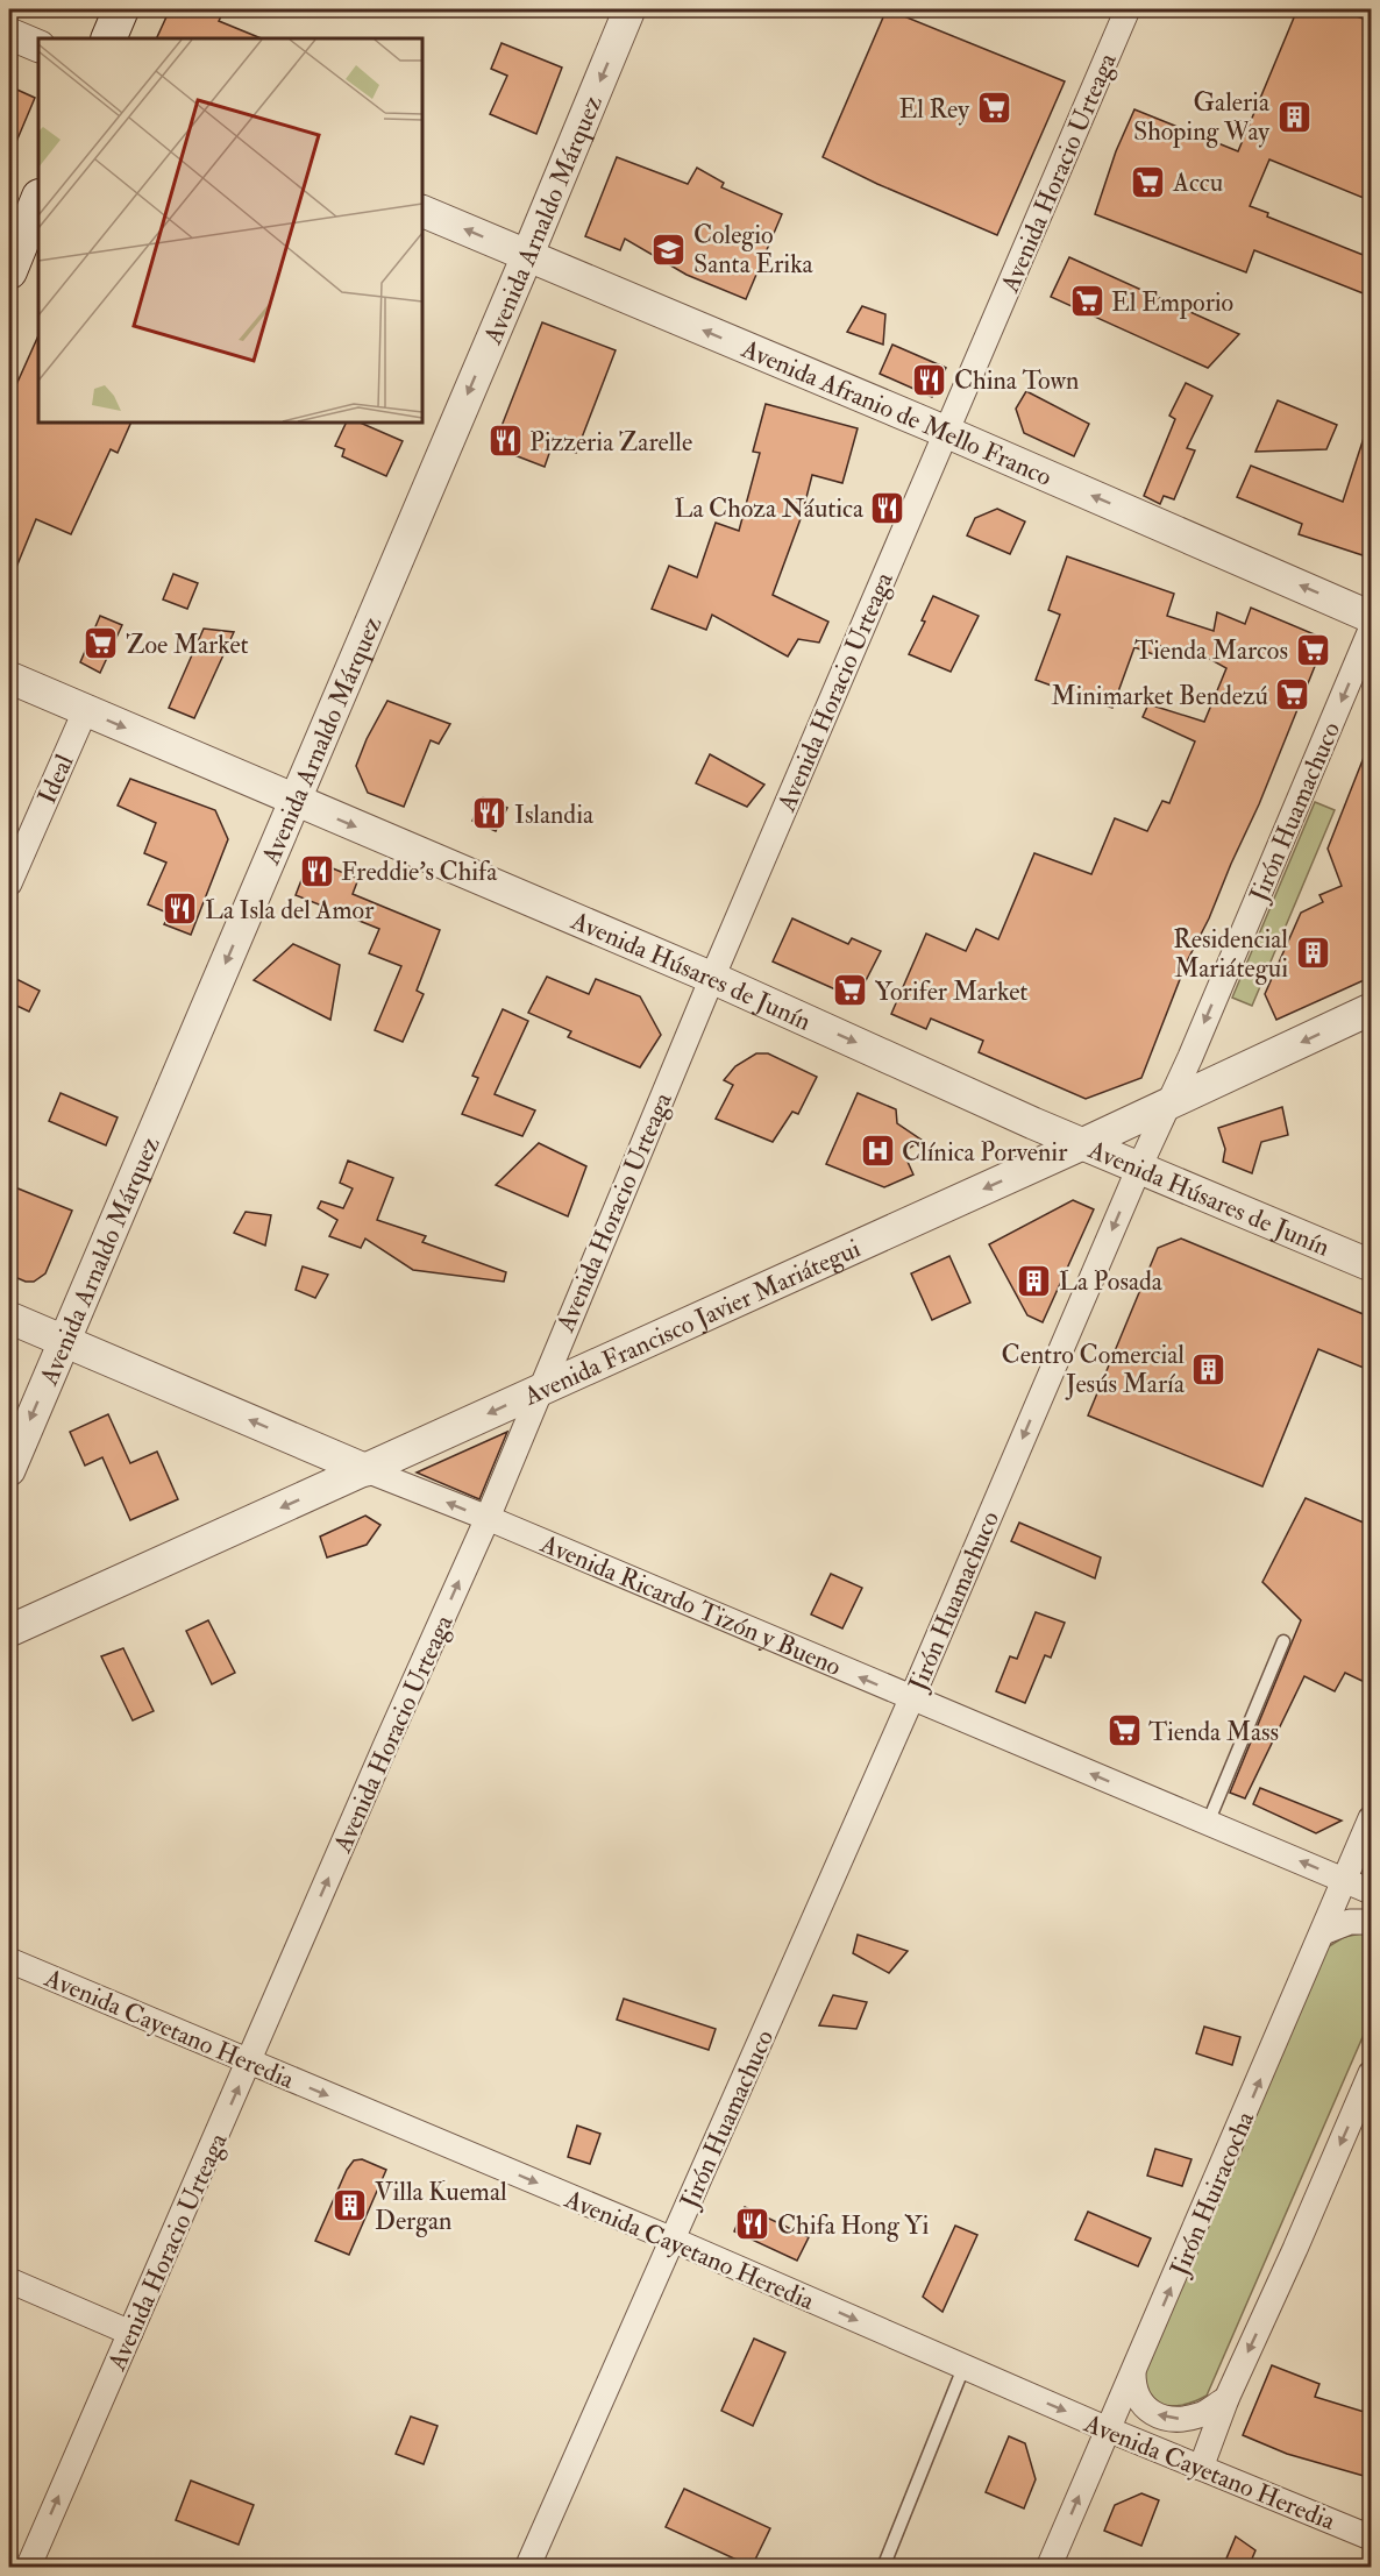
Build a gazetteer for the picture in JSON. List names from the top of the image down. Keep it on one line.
{"streets":{"street":["Avenida Horacio Urteaga","Avenida Arnaldo Márquez","Avenida Afranio de Mello Franco","Ideal","Jirón Huamachuco","Avenida Húsares de Junín","Avenida Francisco Javier Mariátegui","Avenida Ricardo Tizón y Bueno","Avenida Cayetano Heredia","Jirón Huiracocha"]},"crossings":[["Avenida Horacio Urteaga","Avenida Afranio de Mello Franco"],["Avenida Horacio Urteaga","Avenida Húsares de Junín"],["Avenida Horacio Urteaga","Avenida Francisco Javier Mariátegui"],["Avenida Horacio Urteaga","Avenida Ricardo Tizón y Bueno"],["Avenida Horacio Urteaga","Avenida Cayetano Heredia"],["Avenida Arnaldo Márquez","Avenida Afranio de Mello Franco"],["Avenida Arnaldo Márquez","Avenida Húsares de Junín"],["Avenida Arnaldo Márquez","Avenida Ricardo Tizón y Bueno"],["Ideal","Avenida Húsares de Junín"],["Jirón Huamachuco","Avenida Húsares de Junín"],["Jirón Huamachuco","Avenida Francisco Javier Mariátegui"],["Jirón Huamachuco","Avenida Ricardo Tizón y Bueno"],["Jirón Huamachuco","Avenida Cayetano Heredia"],["Avenida Húsares de Junín","Avenida Francisco Javier Mariátegui"],["Avenida Francisco Javier Mariátegui","Avenida Ricardo Tizón y Bueno"],["Avenida Ricardo Tizón y Bueno","Jirón Huiracocha"],["Avenida Cayetano Heredia","Jirón Huiracocha"]],"one_way":["Avenida Horacio Urteaga","Avenida Arnaldo Márquez","Avenida Afranio de Mello Franco","Jirón Huamachuco","Avenida Húsares de Junín","Avenida Francisco Javier Mariátegui","Avenida Ricardo Tizón y Bueno","Avenida Cayetano Heredia"],"places":{"supermarket":["El Rey","Accu","El Emporio","Zoe Market","Tienda Marcos","Minimarket Bendezú","Yorifer Market","Tienda Mass"],"building":["Galeria Shoping Way","Residencial Mariátegui","La Posada","Centro Comercial Jesús María","Villa Kuemal Dergan"],"school or university":["Colegio Santa Erika"],"restaurant":["China Town","Pizzeria Zarelle","La Choza Náutica","Islandia","Freddie's Chifa","La Isla del Amor","Chifa Hong Yi"],"hospital":["Clínica Porvenir"]}}
